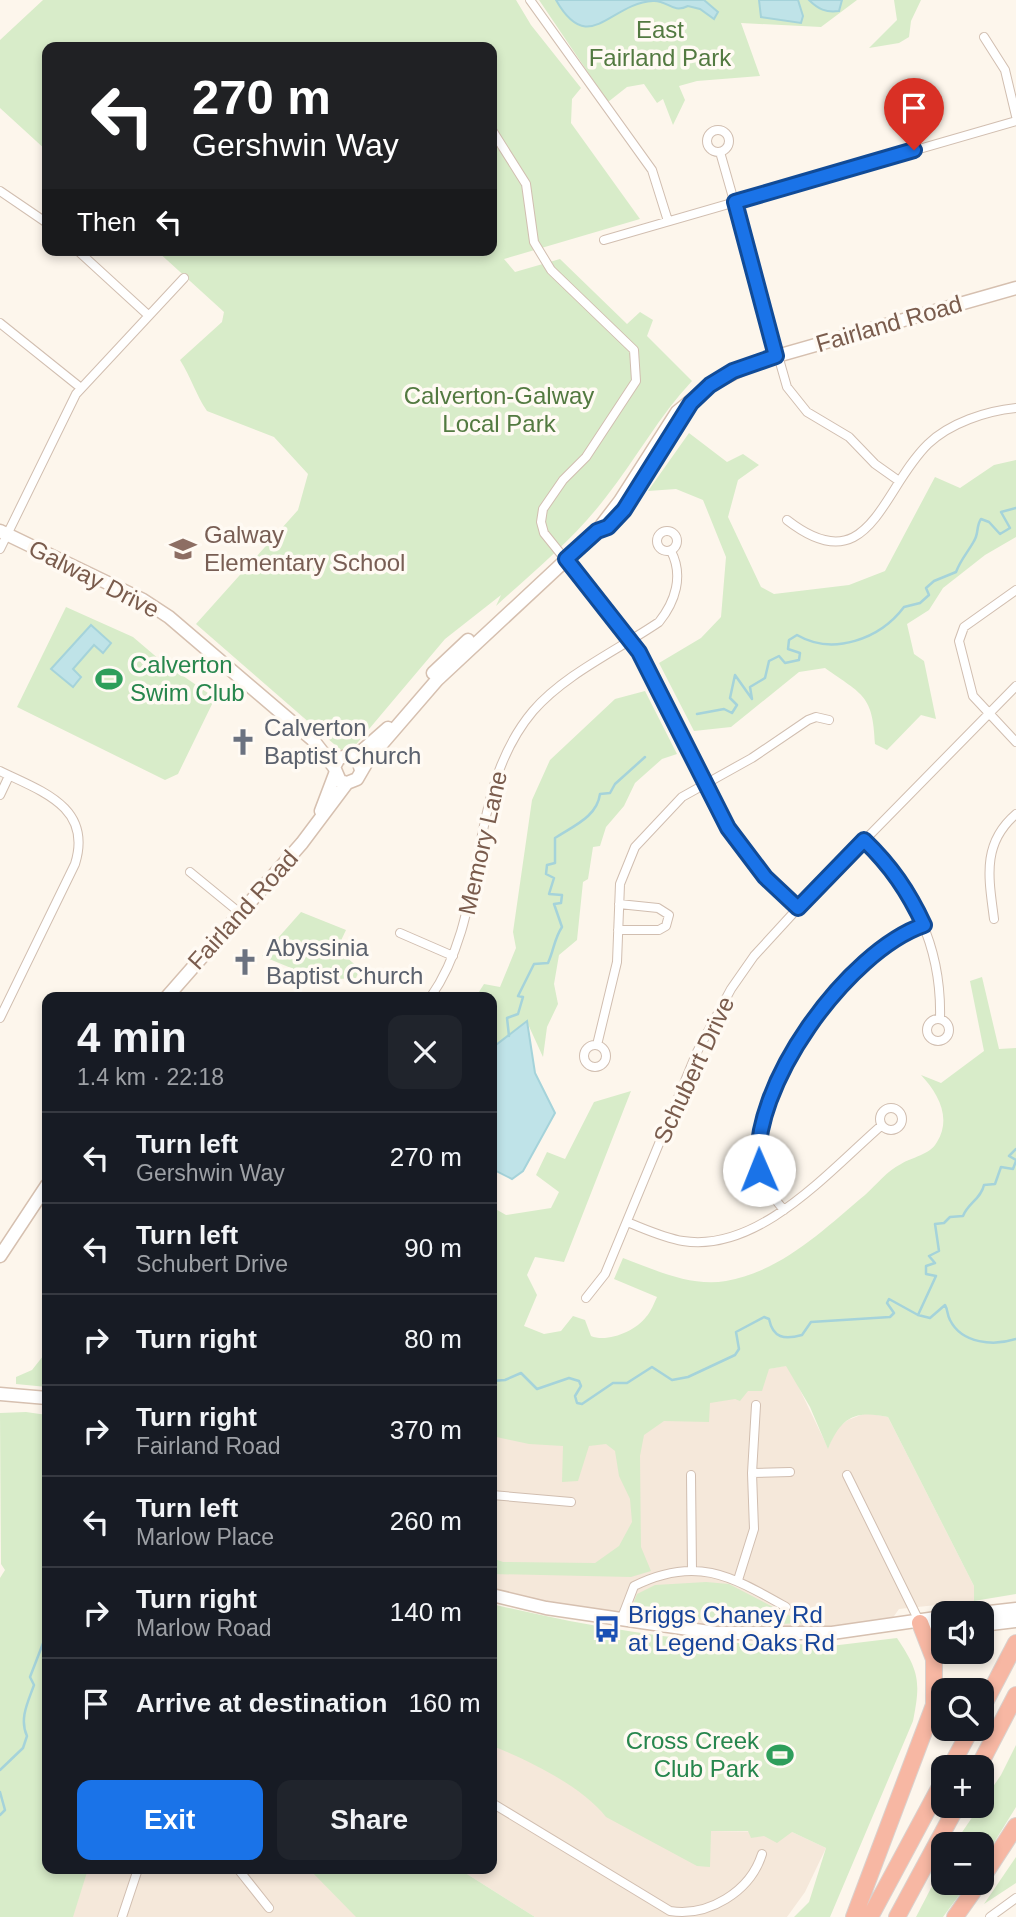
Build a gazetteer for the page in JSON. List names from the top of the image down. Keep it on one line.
{"streets":{"main road":["Fairland Road","Galway Drive"],"street":["Memory Lane","Schubert Drive"]},"crossings":[["Fairland Road","Galway Drive"]],"parks":["East Fairland Park","Calverton-Galway Local Park"],"places":{"school or university":["Galway Elementary School"],"sports":["Calverton Swim Club","Cross Creek Club Park"],"church":["Calverton Baptist Church","Abyssinia Baptist Church"],"bus stop":["Briggs Chaney Rd at Legend Oaks Rd"]},"page":{"turn":["270 m","Gershwin Way"],"then":"Then","heading":["4 min","1.4 km · 22:18"],"list":[{"name":"Turn left","note":"Gershwin Way","value":"270 m"},{"name":"Turn left","note":"Schubert Drive","value":"90 m"},{"name":"Turn right","value":"80 m"},{"name":"Turn right","note":"Fairland Road","value":"370 m"},{"name":"Turn left","note":"Marlow Place","value":"260 m"},{"name":"Turn right","note":"Marlow Road","value":"140 m"},{"name":"Arrive at destination","value":"160 m"}],"map_buttons":["+","−"],"buttons":["Exit","Share"]}}
